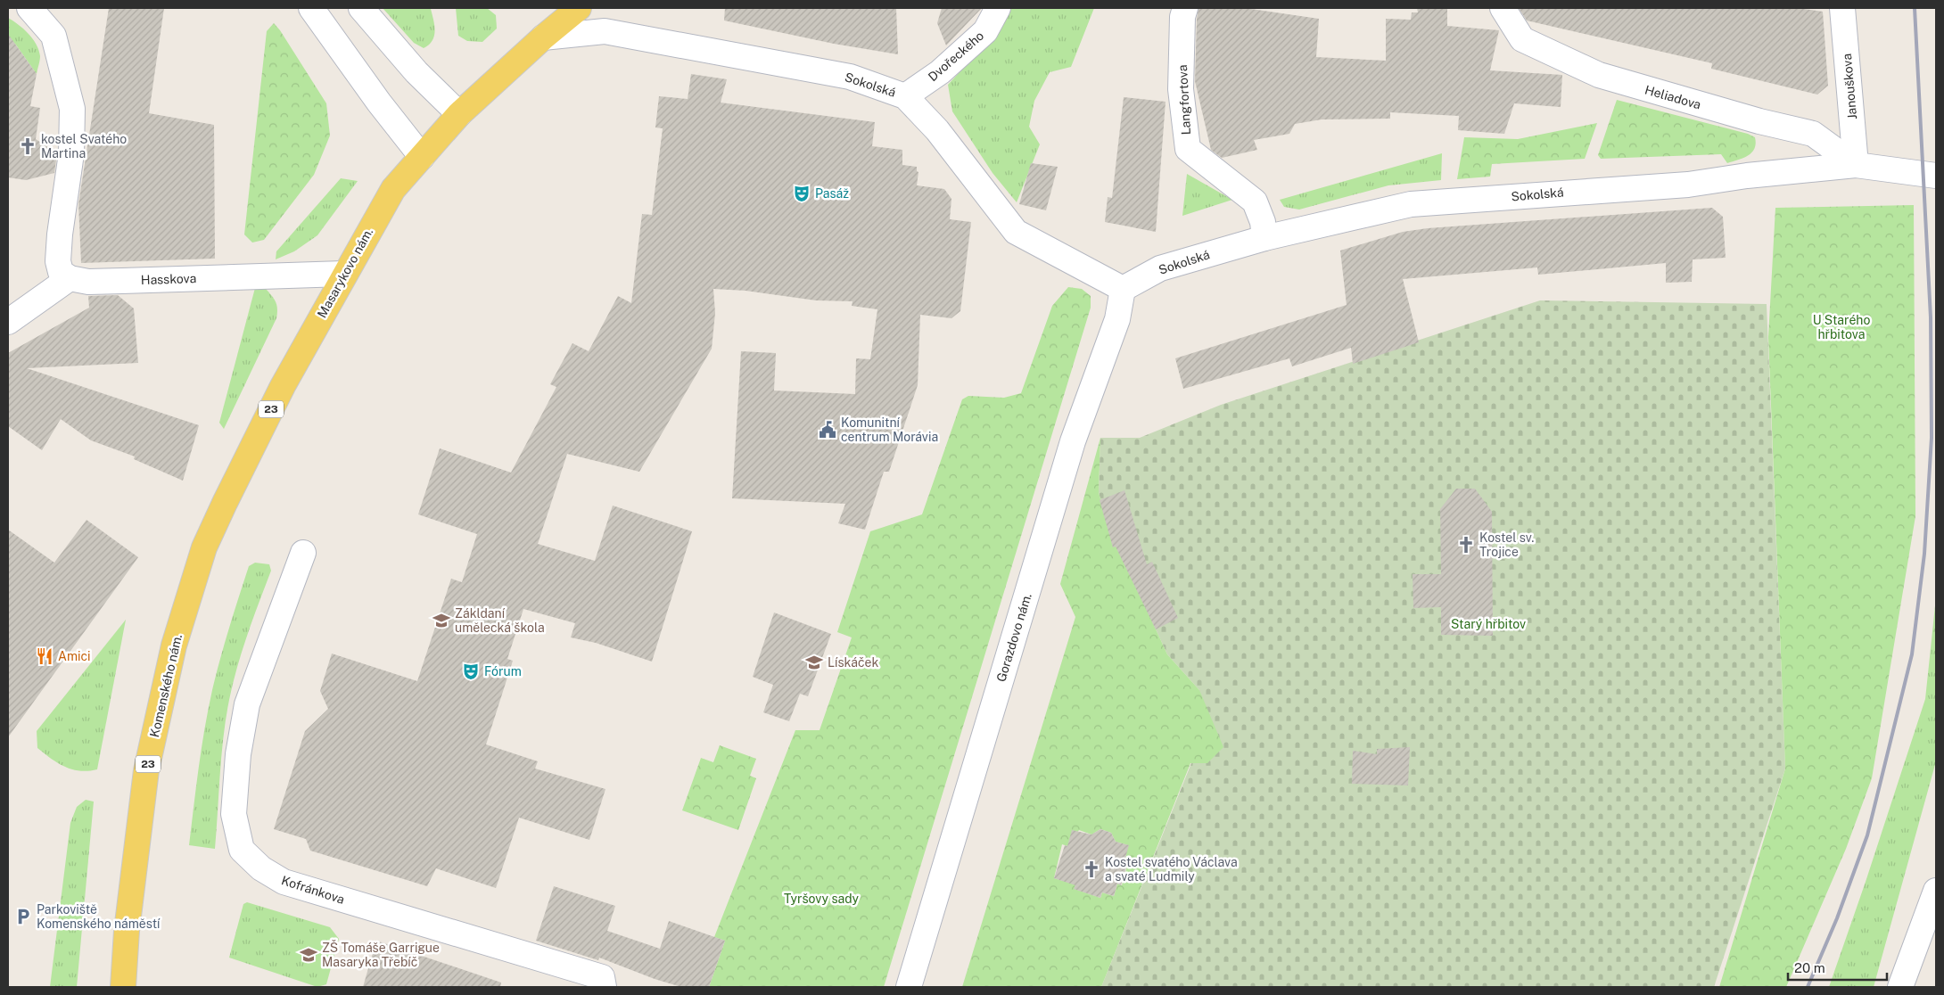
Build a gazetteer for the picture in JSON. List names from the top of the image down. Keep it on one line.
{"streets":{"main road":["Masarykovo nám.","23","Komenského nám."],"street":["Dvořeckého","Sokolská","Janouškova","Heliadova","Langfortova","Hasskova","Gorazdovo nám.","Kofránkova"]},"crossings":[["Dvořeckého","Sokolská"],["Sokolská","Janouškova"],["Sokolská","Heliadova"],["Sokolská","Langfortova"],["Sokolská","Masarykovo nám."],["Sokolská","Gorazdovo nám."],["Janouškova","Heliadova"],["Masarykovo nám.","Hasskova"],["Masarykovo nám.","Komenského nám."]],"parks":["U Starého hřbitova","Starý hřbitov","Tyršovy sady"],"places":{"church":["kostel Svatého Martina","Kostel sv. Trojice","Kostel svatého Václava a svaté Ludmily"],"theatre":["Pasáž","Fórum"],"public building":["Komunitní centrum Morávia"],"school or university":["Zákldaní umělecká škola","Lískáček","ZŠ Tomáše Garrigue Masaryka Třebíč"],"restaurant":["Amici"],"parking":["Parkoviště Komenského náměstí"]},"scale_bar":"20 m"}
